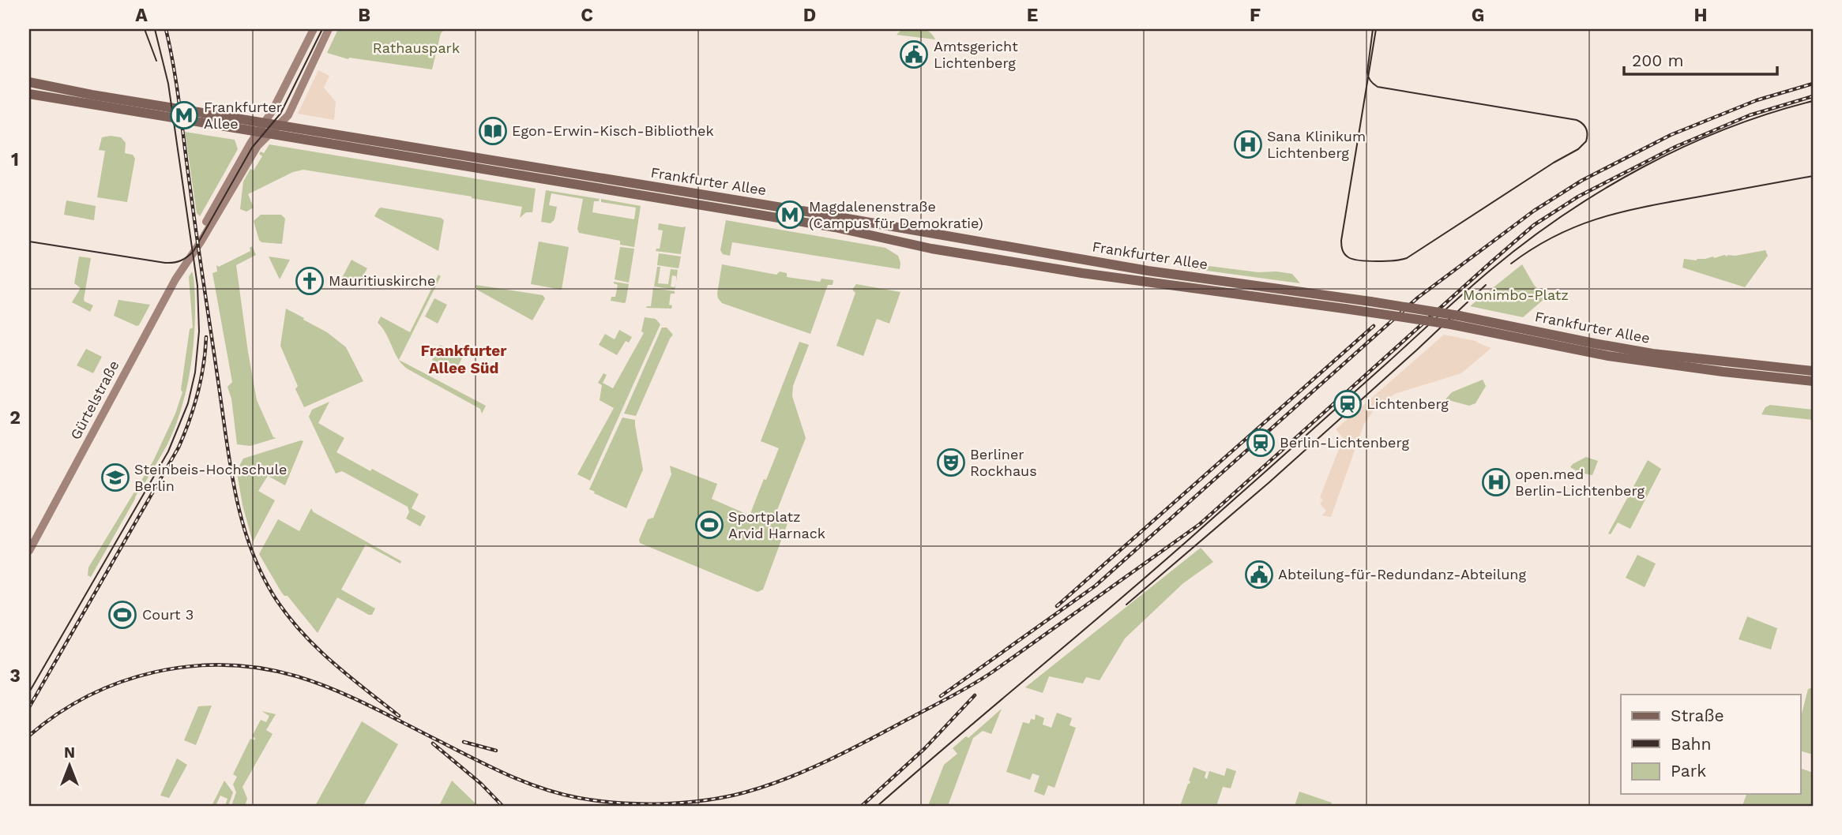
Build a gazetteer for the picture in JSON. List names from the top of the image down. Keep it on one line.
{"streets":{"main road":["Frankfurter Allee","Gürtelstraße"]},"crossings":[["Frankfurter Allee","Gürtelstraße"]],"districts":["Frankfurter Allee Süd"],"parks":["Rathauspark","Monimbo-Platz"],"places":{"public building":["Amtsgericht Lichtenberg","Abteilung-für-Redundanz-Abteilung"],"metro station":["Frankfurter Allee","Magdalenenstraße (Campus für Demokratie)"],"library":["Egon-Erwin-Kisch-Bibliothek"],"hospital":["Sana Klinikum Lichtenberg","open.med Berlin-Lichtenberg"],"church":["Mauritiuskirche"],"station":["Lichtenberg","Berlin-Lichtenberg"],"theatre":["Berliner Rockhaus"],"school or university":["Steinbeis-Hochschule Berlin"],"sports":["Sportplatz Arvid Harnack","Court 3"]},"legend":["Straße","Bahn","Park"],"scale_bar":"200 m","north":"top","grid":{"columns":["A","B","C","D","E","F","G","H"],"rows":["1","2","3"]}}
